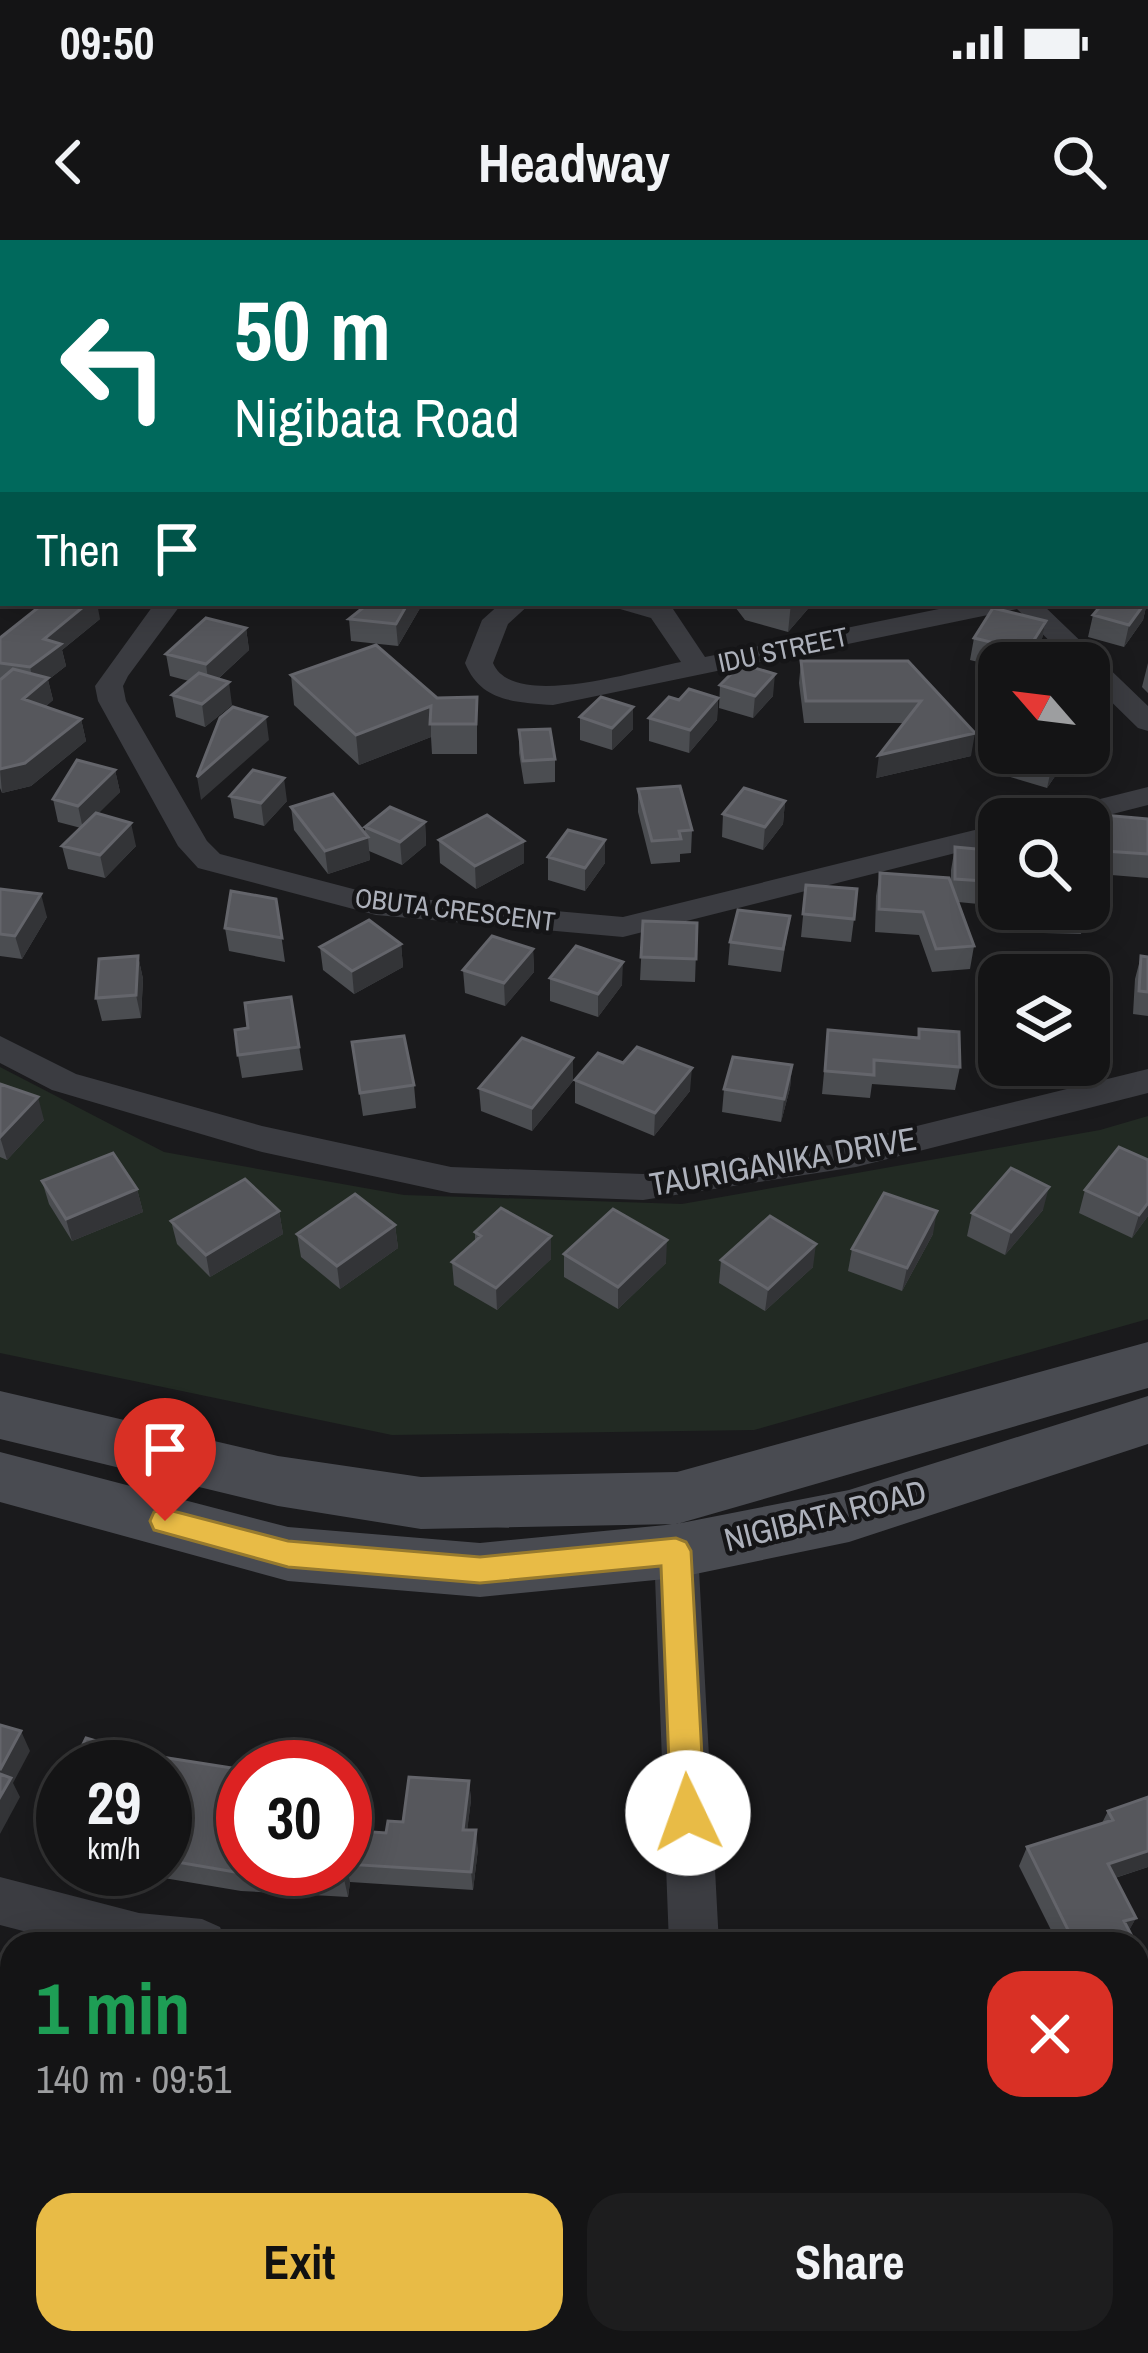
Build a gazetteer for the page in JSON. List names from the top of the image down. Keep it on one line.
{"streets":{"street":["IDU STREET","OBUTA CRESCENT","TAURIGANIKA DRIVE","NIGIBATA ROAD"]},"north":"top left","page":{"status":"09:50","header":"Headway","turn":["50 m","Nigibata Road"],"then":"Then","speed":"29 km/h","limit":"30","heading":["1 min","140 m · 09:51"],"buttons":["Exit","Share"]}}
